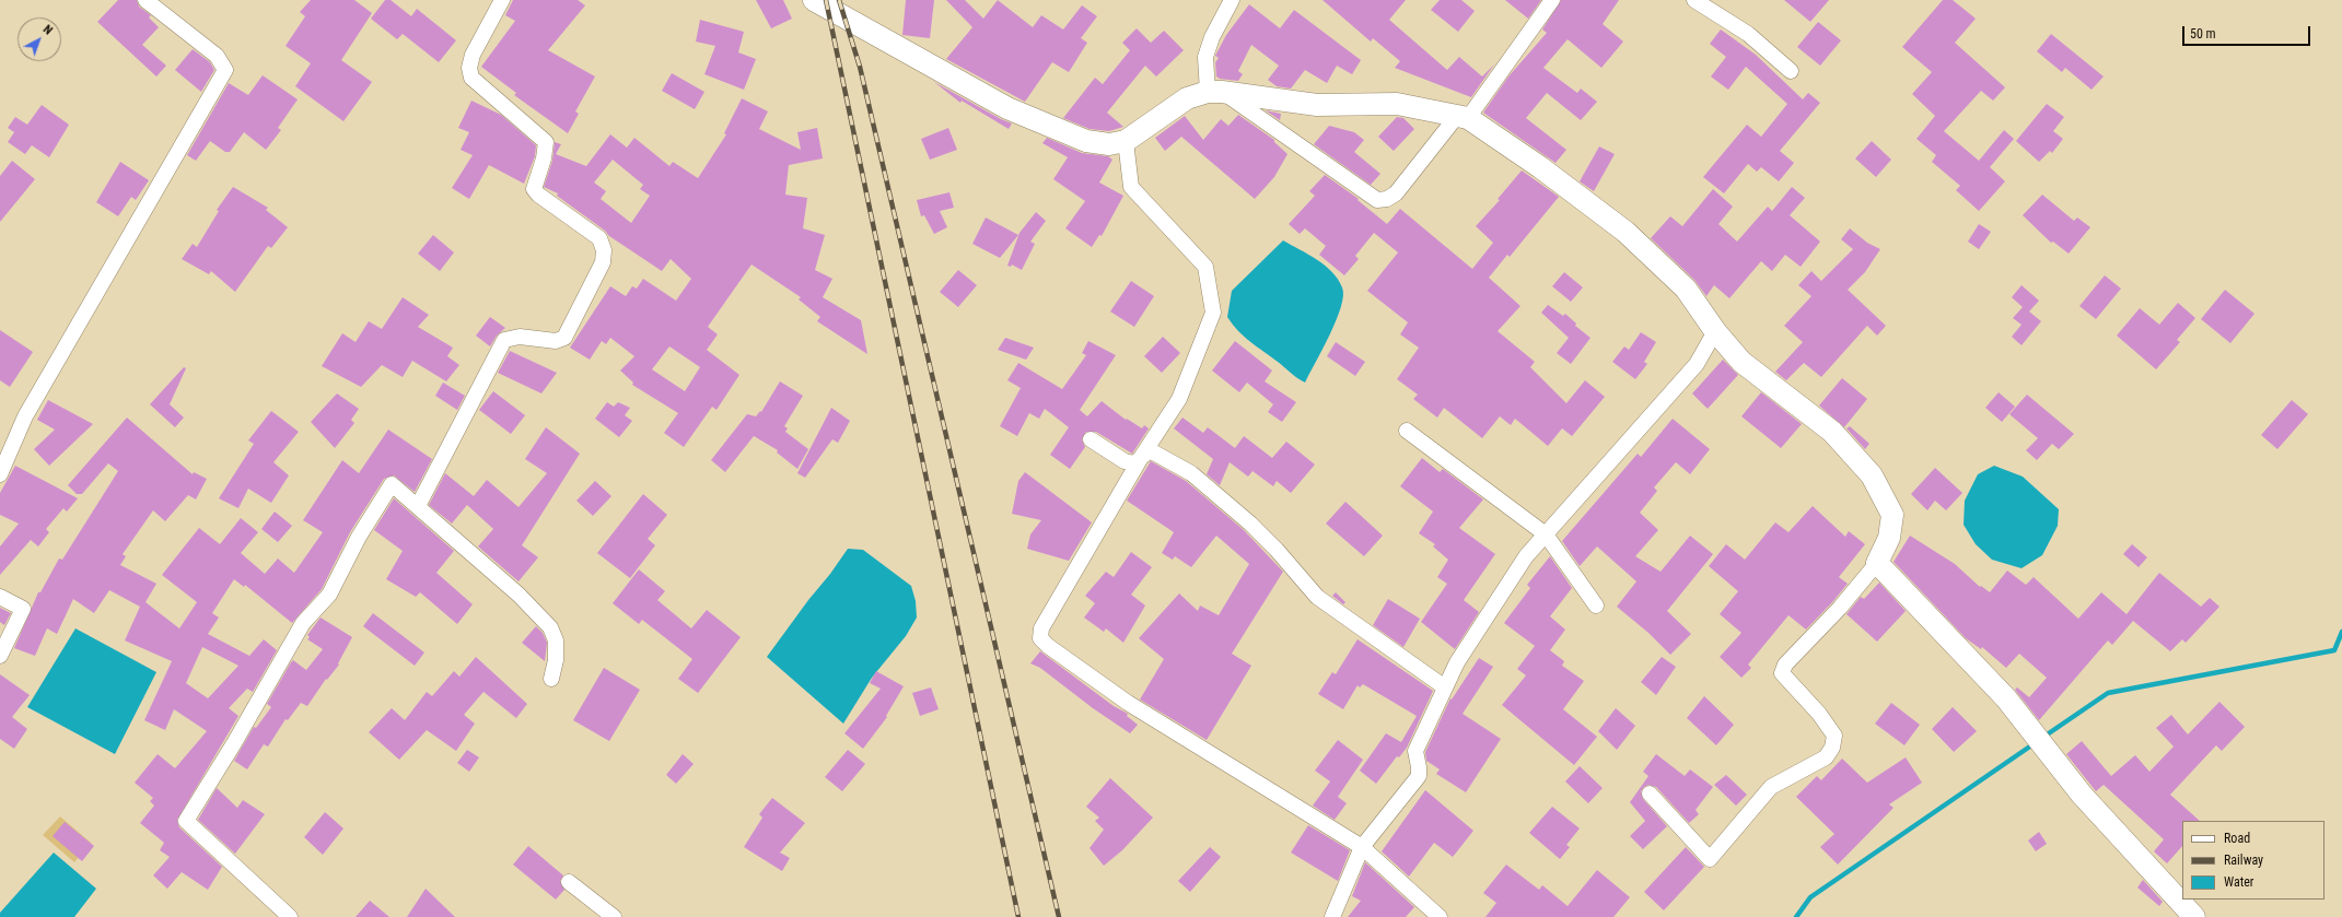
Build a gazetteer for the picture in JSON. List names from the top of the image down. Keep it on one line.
{"legend":["Road","Railway","Water"],"scale_bar":"50 m","north":"top right"}
